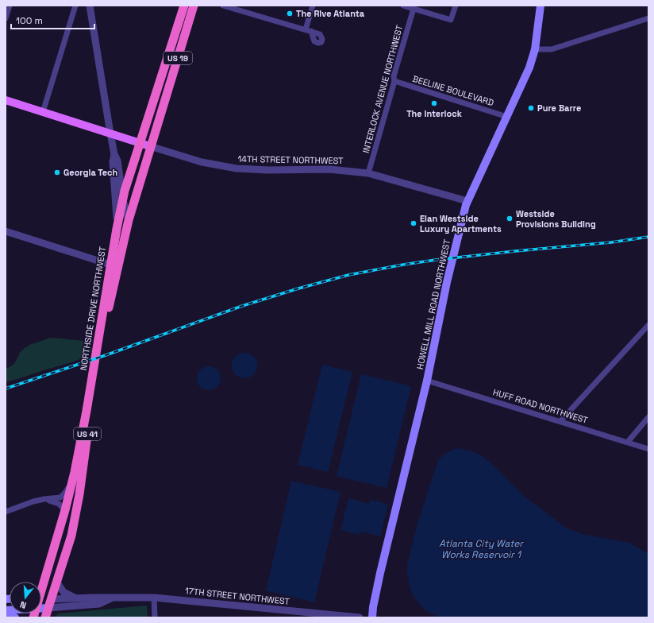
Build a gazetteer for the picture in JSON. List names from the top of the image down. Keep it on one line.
{"streets":{"highway":["US 19","NORTHSIDE DRIVE NORTHWEST","US 41"],"main road":["14TH STREET NORTHWEST","HOWELL MILL ROAD NORTHWEST","17TH STREET NORTHWEST"],"street":["INTERLOCK AVENUE NORTHWEST","BEELINE BOULEVARD","HUFF ROAD NORTHWEST"]},"crossings":[["INTERLOCK AVENUE NORTHWEST","BEELINE BOULEVARD"],["INTERLOCK AVENUE NORTHWEST","14TH STREET NORTHWEST"],["BEELINE BOULEVARD","HOWELL MILL ROAD NORTHWEST"],["14TH STREET NORTHWEST","HOWELL MILL ROAD NORTHWEST"],["14TH STREET NORTHWEST","NORTHSIDE DRIVE NORTHWEST"],["HOWELL MILL ROAD NORTHWEST","HUFF ROAD NORTHWEST"],["NORTHSIDE DRIVE NORTHWEST","17TH STREET NORTHWEST"]],"water":["Atlanta City Water Works Reservoir 1"],"places":["The Rive Atlanta","The Interlock","Pure Barre","Georgia Tech","Westside Provisions Building","Elan Westside Luxury Apartments"],"scale_bar":"100 m","north":"bottom"}
